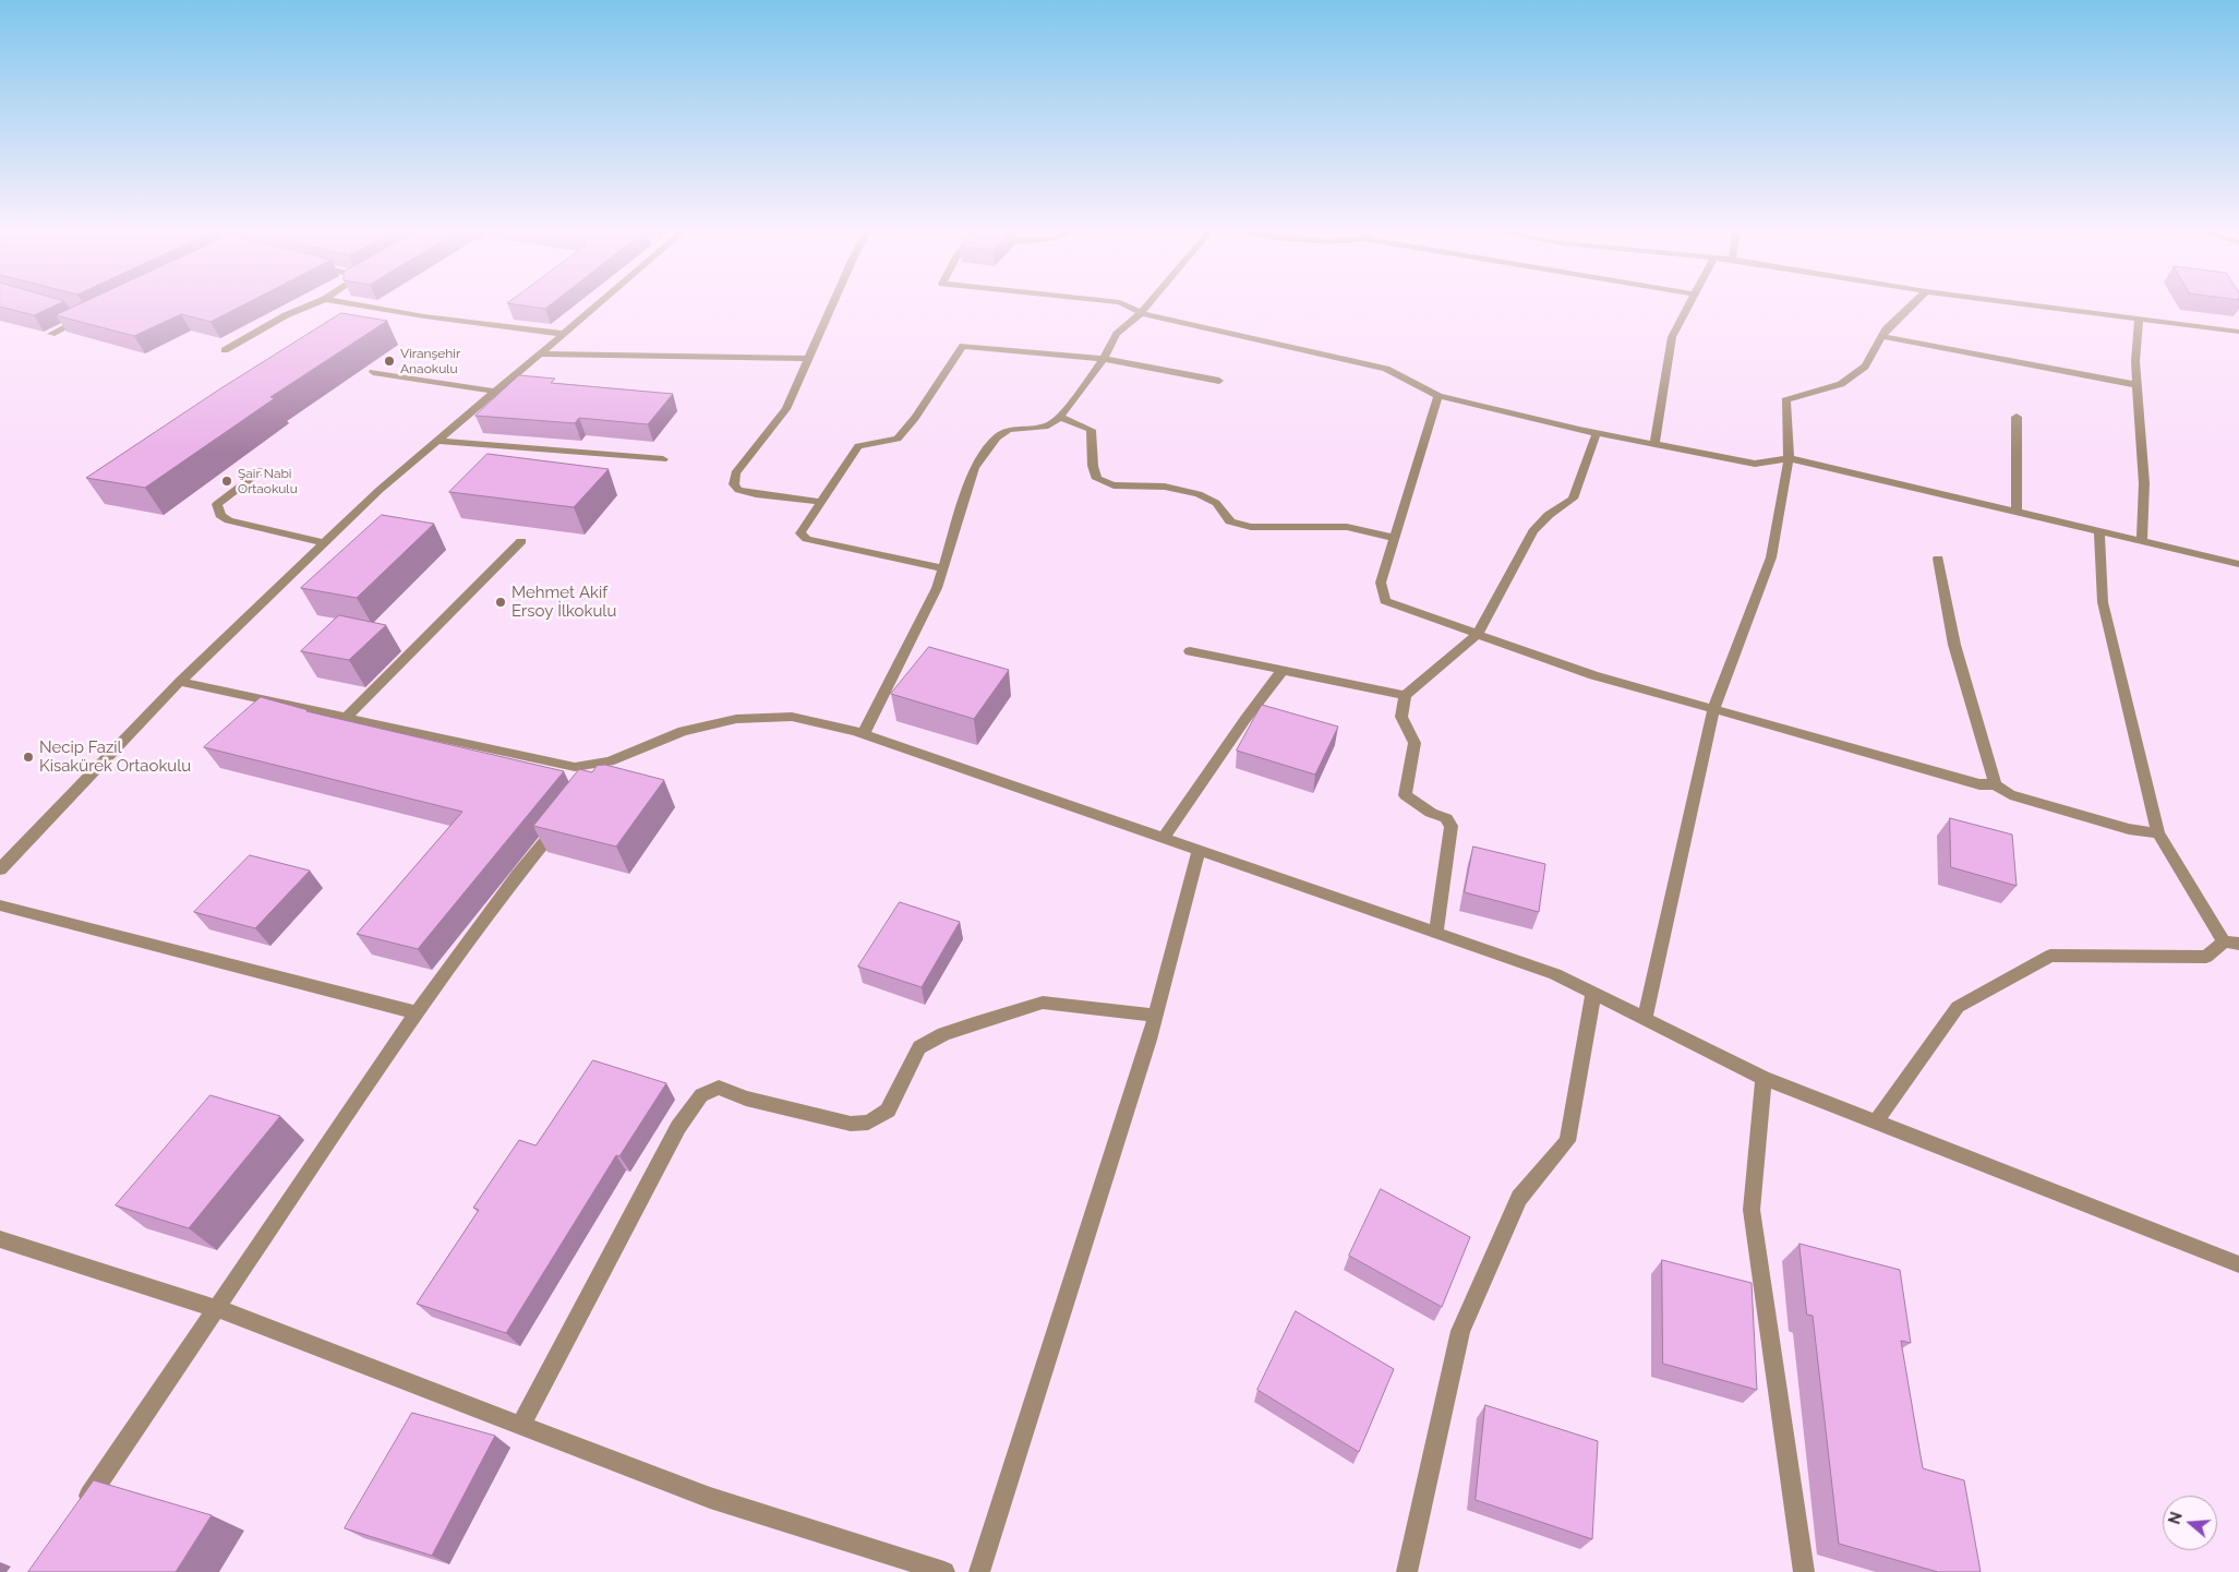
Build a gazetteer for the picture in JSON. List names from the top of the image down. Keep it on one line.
{"places":["Viranşehir Anaokulu","Şair Nabi Ortaokulu","Mehmet Akif Ersoy İlkokulu","Necip Fazil Kisakürek Ortaokulu"],"north":"left"}
